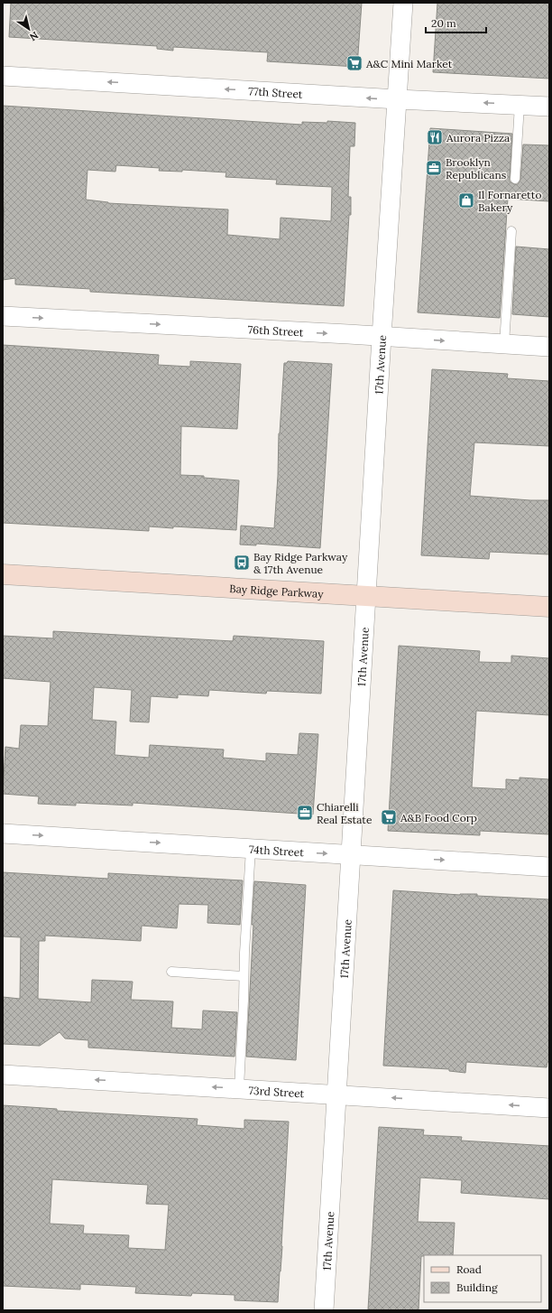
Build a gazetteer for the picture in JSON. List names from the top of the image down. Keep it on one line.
{"streets":{"main road":["Bay Ridge Parkway"],"street":["77th Street","76th Street","17th Avenue","74th Street","73rd Street"]},"crossings":[["77th Street","17th Avenue"],["76th Street","17th Avenue"],["17th Avenue","Bay Ridge Parkway"],["17th Avenue","74th Street"],["17th Avenue","73rd Street"]],"one_way":["77th Street","76th Street","74th Street","73rd Street"],"places":{"supermarket":["A&C Mini Market","A&B Food Corp"],"restaurant":["Aurora Pizza"],"office":["Brooklyn Republicans","Chiarelli Real Estate"],"shop":["Il Fornaretto Bakery"],"bus stop":["Bay Ridge Parkway & 17th Avenue"]},"legend":["Road","Building"],"scale_bar":"20 m","north":"bottom right"}
